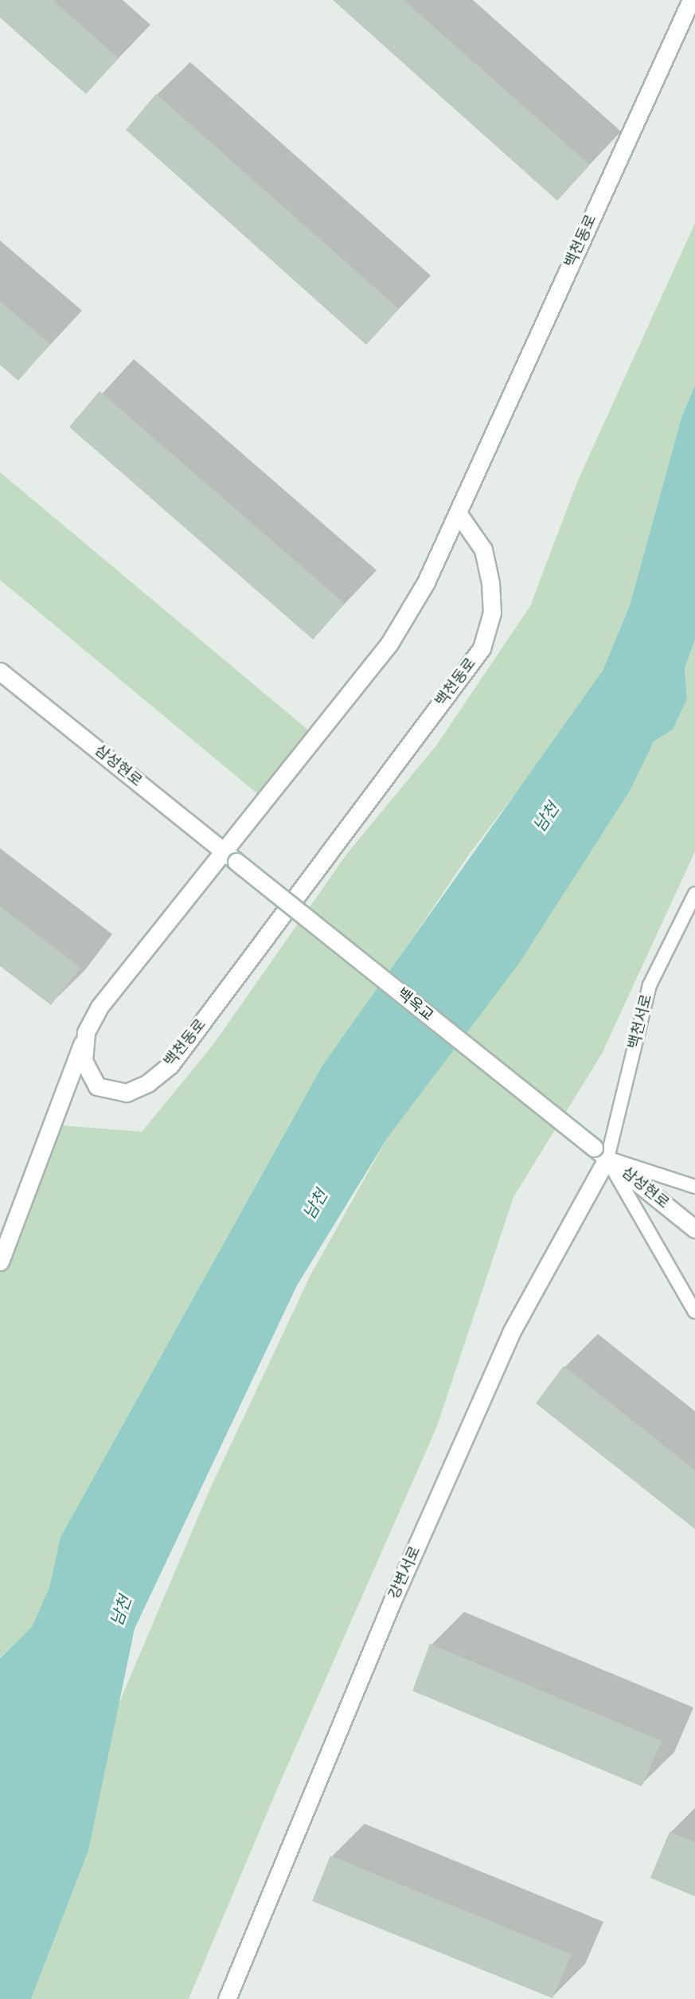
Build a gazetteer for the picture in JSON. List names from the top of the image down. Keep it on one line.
{"streets":{"street":["백천동로","삼성현로","백옥교","강변서로"],"lane":["백천서로"]},"crossings":[["백천동로","삼성현로"],["백천동로","백옥교"],["삼성현로","백옥교"],["삼성현로","백천서로"],["삼성현로","강변서로"],["백옥교","백천서로"],["백옥교","강변서로"],["백천서로","강변서로"]],"water":["남천"]}
